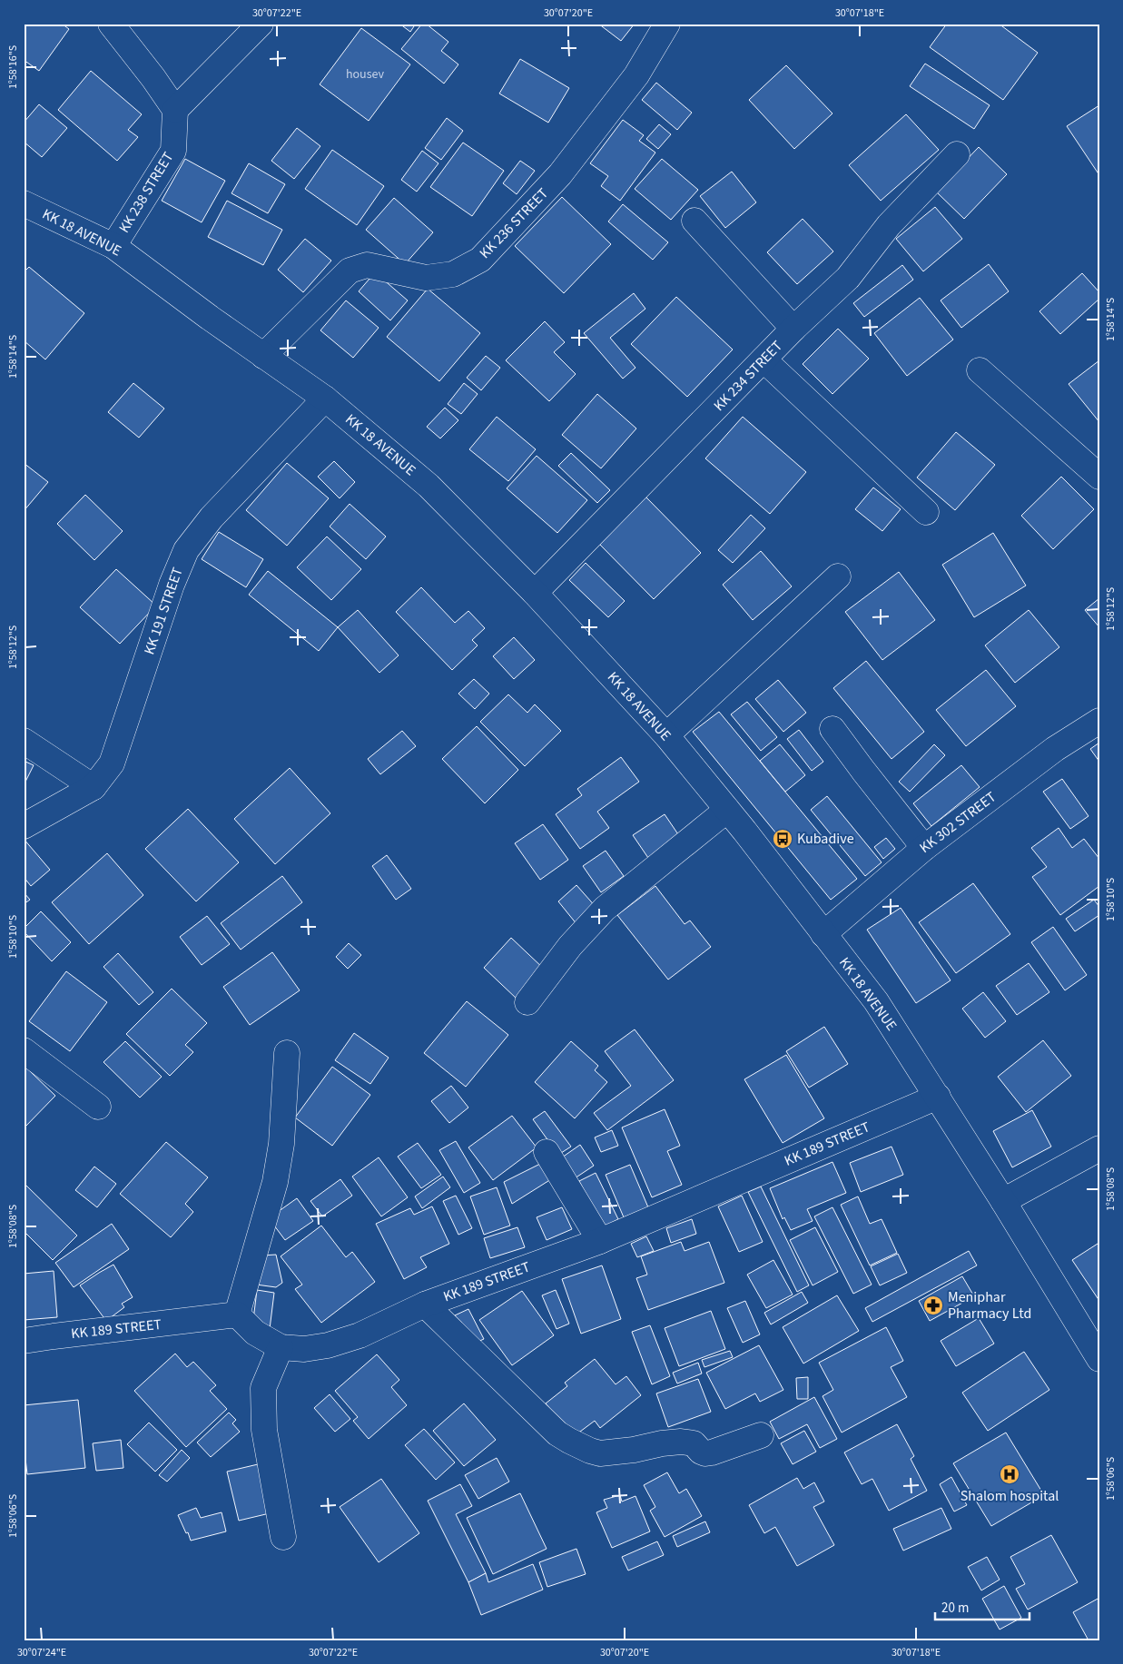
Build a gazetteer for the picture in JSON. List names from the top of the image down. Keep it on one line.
{"streets":{"street":["KK 238 STREET","KK 236 STREET","KK 18 AVENUE","KK 234 STREET","KK 191 STREET","KK 302 STREET","KK 189 STREET"]},"crossings":[["KK 238 STREET","KK 18 AVENUE"],["KK 236 STREET","KK 18 AVENUE"],["KK 18 AVENUE","KK 234 STREET"],["KK 18 AVENUE","KK 191 STREET"],["KK 18 AVENUE","KK 302 STREET"],["KK 18 AVENUE","KK 189 STREET"]],"places":{"bus stop":["Kubadive"],"pharmacy":["Meniphar Pharmacy Ltd"],"hospital":["Shalom hospital"]},"house_numbers":["housev"],"scale_bar":"20 m","coordinates":["30°07'22\"E","30°07'20\"E","30°07'18\"E","1°58'16\"S","1°58'14\"S","1°58'12\"S","1°58'10\"S","1°58'08\"S","1°58'06\"S","30°07'24\"E"]}
